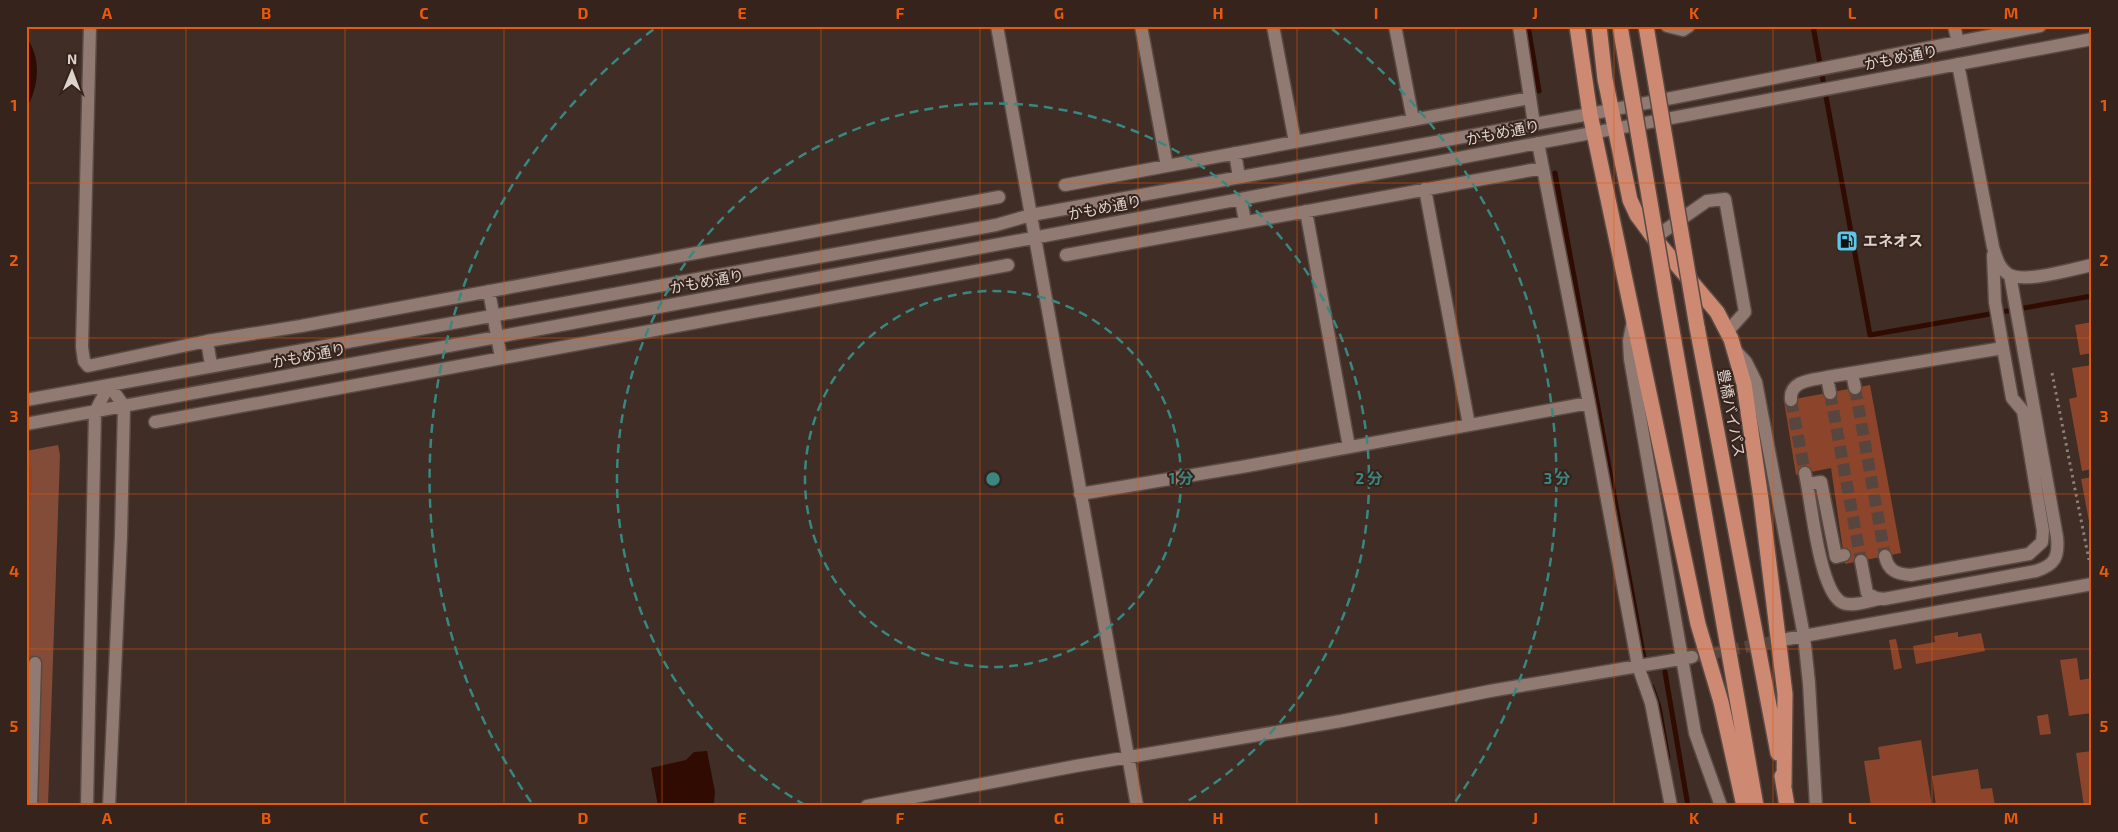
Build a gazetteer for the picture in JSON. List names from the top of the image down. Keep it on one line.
{"streets":{"highway":["豊橋バイパス"],"street":["かもめ通り"]},"places":{"fuel station":["エネオス"]},"north":"top","grid":{"columns":["A","B","C","D","E","F","G","H","I","J","K","L","M"],"rows":["1","2","3","4","5"]},"rings":["1 分","2 分","3 分"]}
